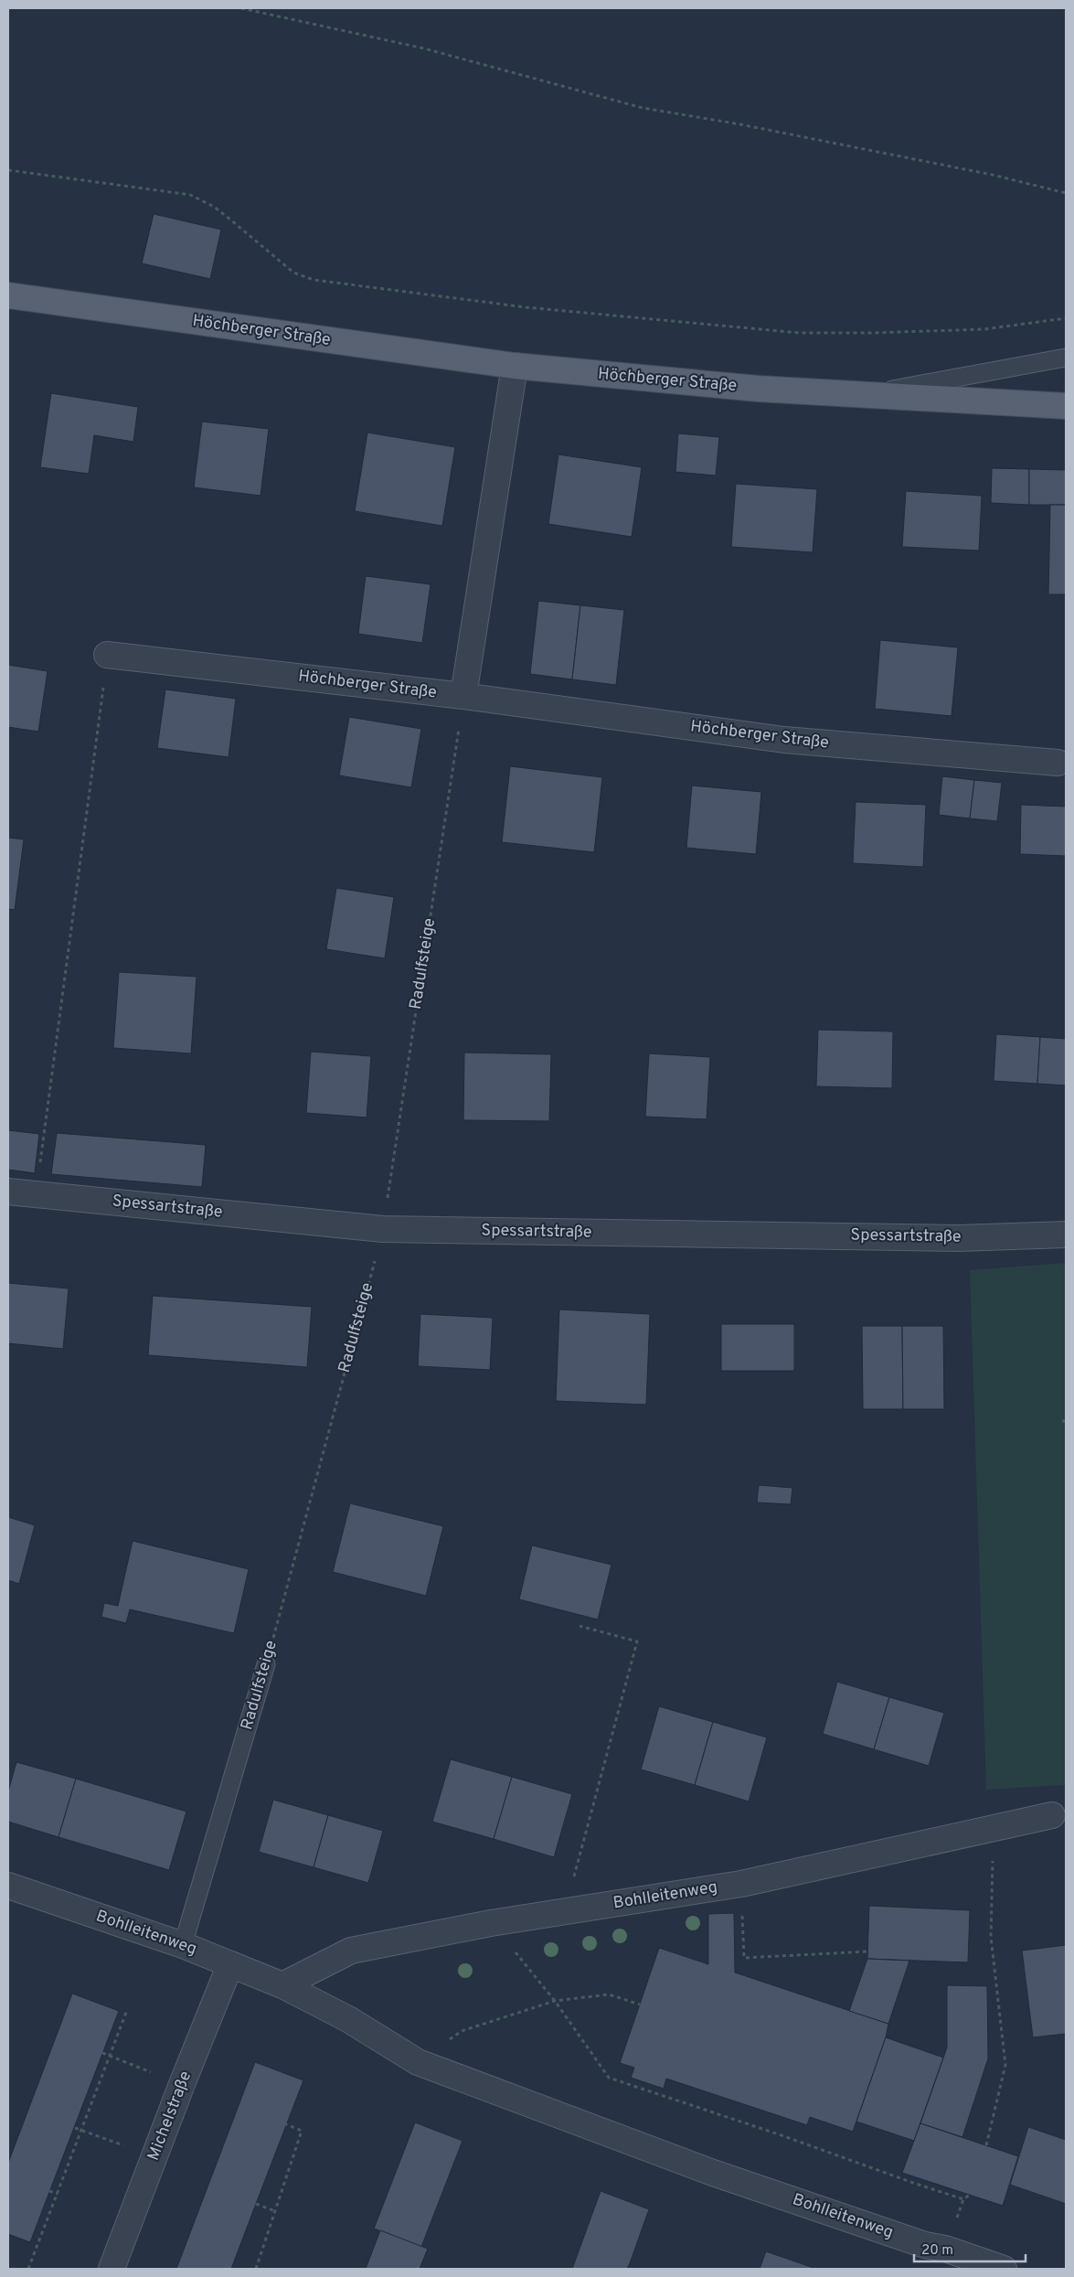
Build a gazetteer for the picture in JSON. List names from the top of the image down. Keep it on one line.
{"streets":{"main road":["Höchberger Straße"],"street":["Spessartstraße","Bohlleitenweg","Michelstraße"],"lane":["Radulfsteige"]},"crossings":[["Höchberger Straße","Radulfsteige"],["Radulfsteige","Spessartstraße"],["Radulfsteige","Bohlleitenweg"],["Bohlleitenweg","Michelstraße"]],"scale_bar":"20 m"}
